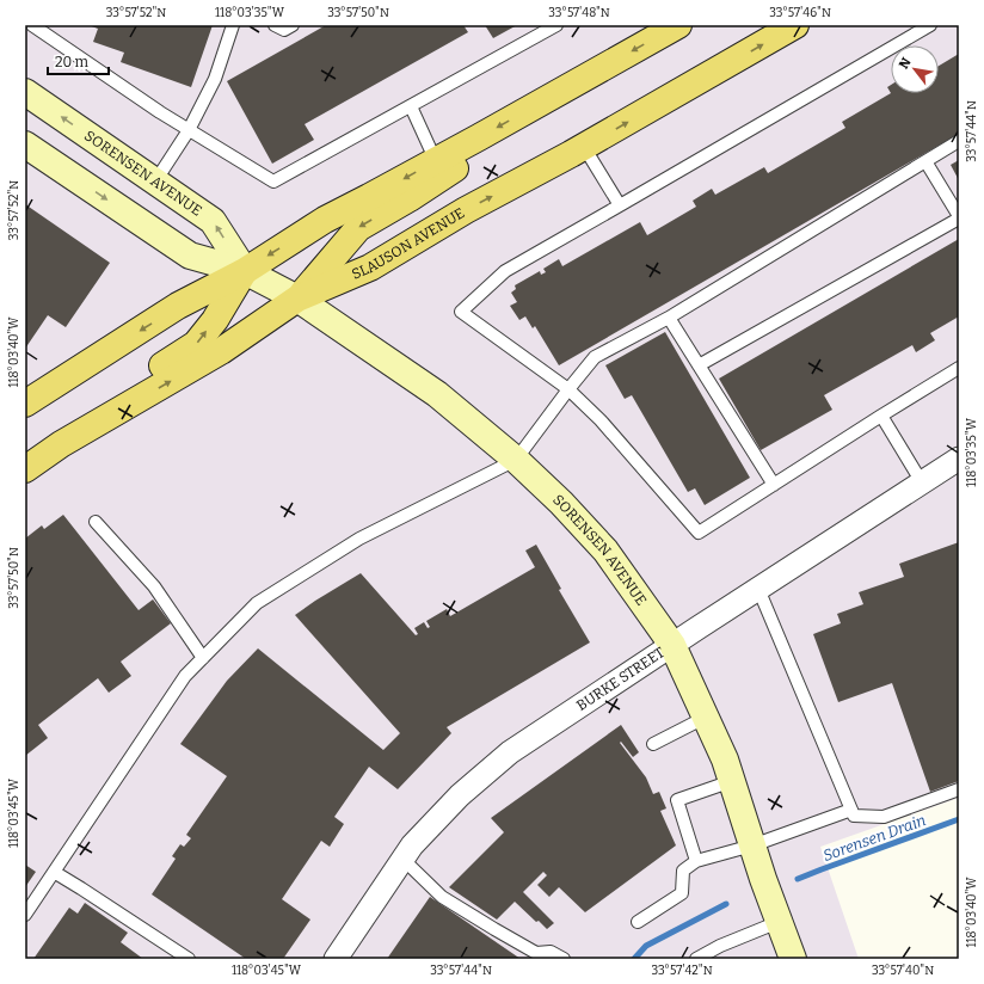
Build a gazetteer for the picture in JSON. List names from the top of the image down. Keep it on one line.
{"streets":{"main road":["SLAUSON AVENUE"],"street":["SORENSEN AVENUE","BURKE STREET"]},"crossings":[["SORENSEN AVENUE","SLAUSON AVENUE"],["SORENSEN AVENUE","BURKE STREET"]],"water":["Sorensen Drain"],"scale_bar":"20 m","north":"top left","coordinates":["33°57'52\"N","118°03'35\"W","33°57'50\"N","33°57'48\"N","33°57'46\"N","33°57'44\"N","118°03'40\"W","118°03'45\"W","33°57'42\"N","33°57'40\"N"]}
